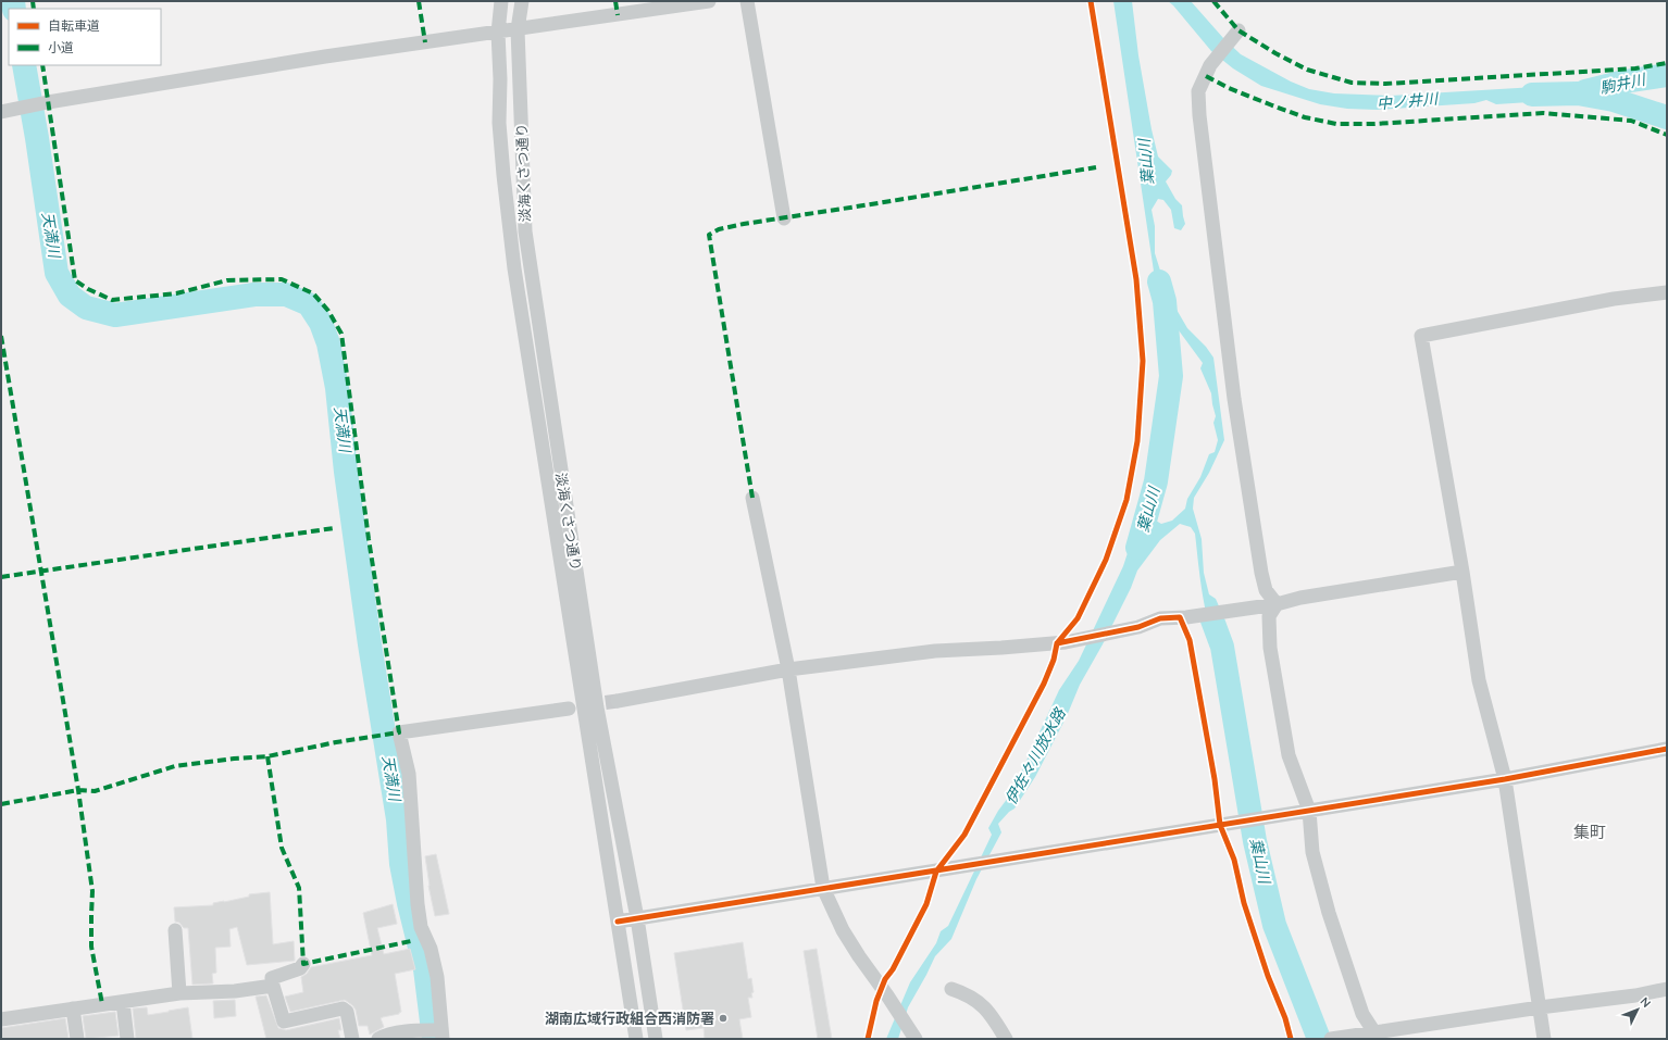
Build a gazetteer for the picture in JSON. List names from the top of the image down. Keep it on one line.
{"streets":{"street":["淡海くさつ通り"]},"districts":["集町"],"water":["駒井川","中ノ井川","葉山川","天満川","伊佐々川放水路"],"places":["湖南広域行政組合西消防署"],"legend":["自転車道","小道"],"north":"top right"}
